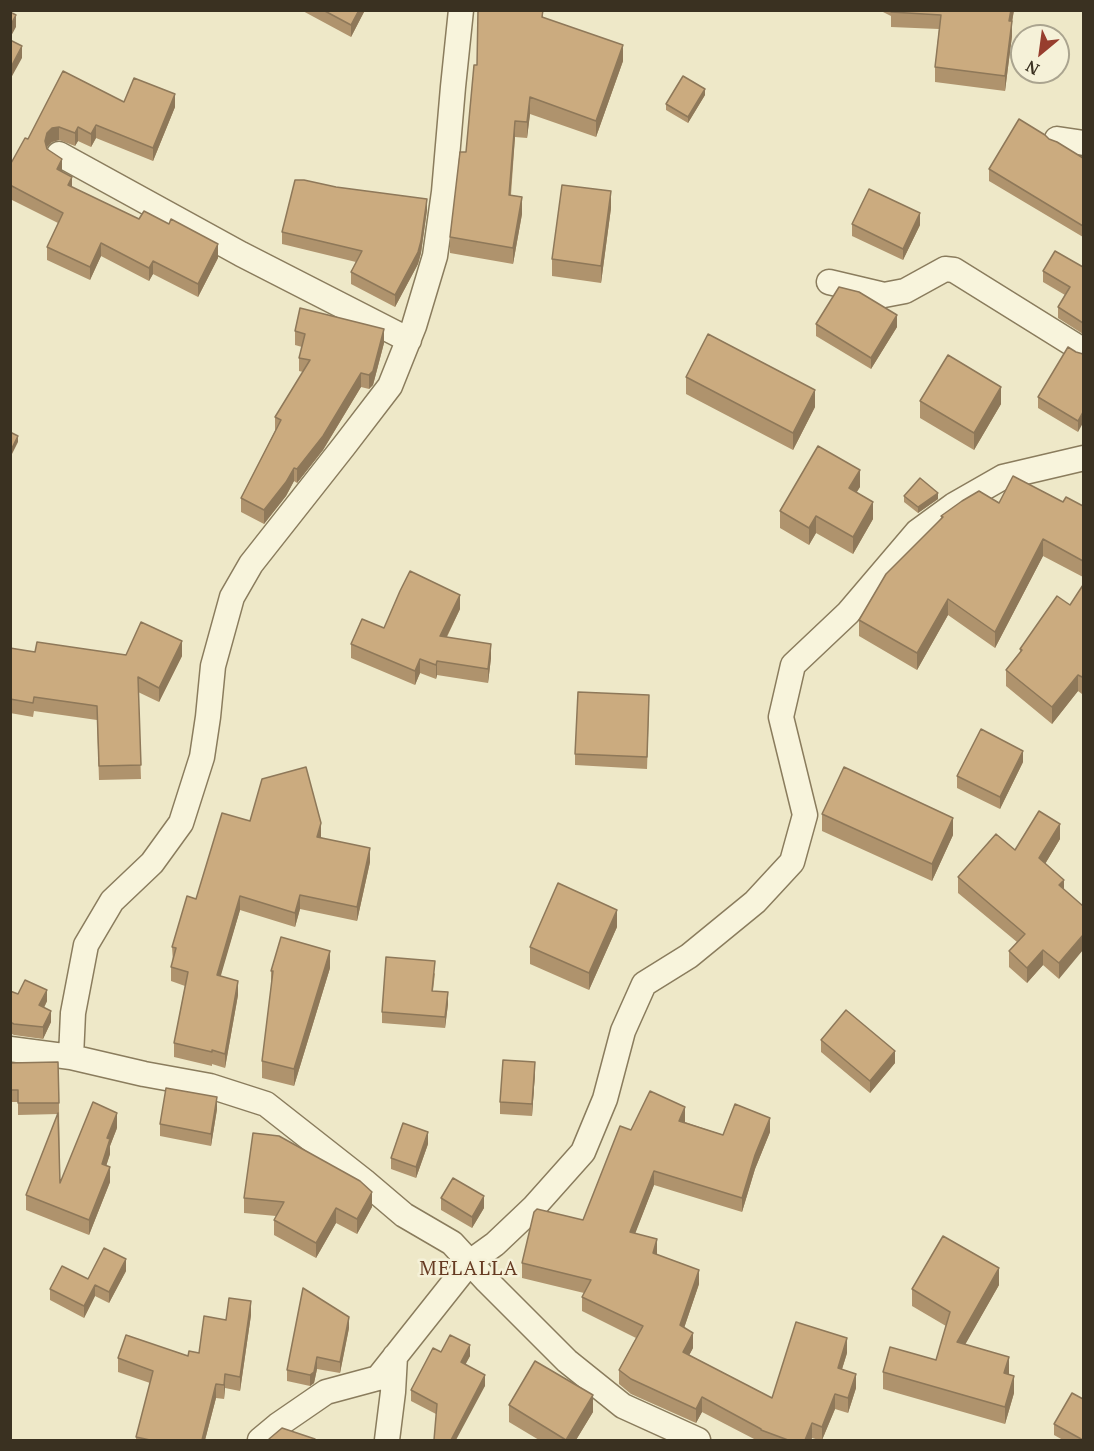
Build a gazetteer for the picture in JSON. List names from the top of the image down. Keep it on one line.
{"districts":["MELALLA"],"north":"bottom left"}
